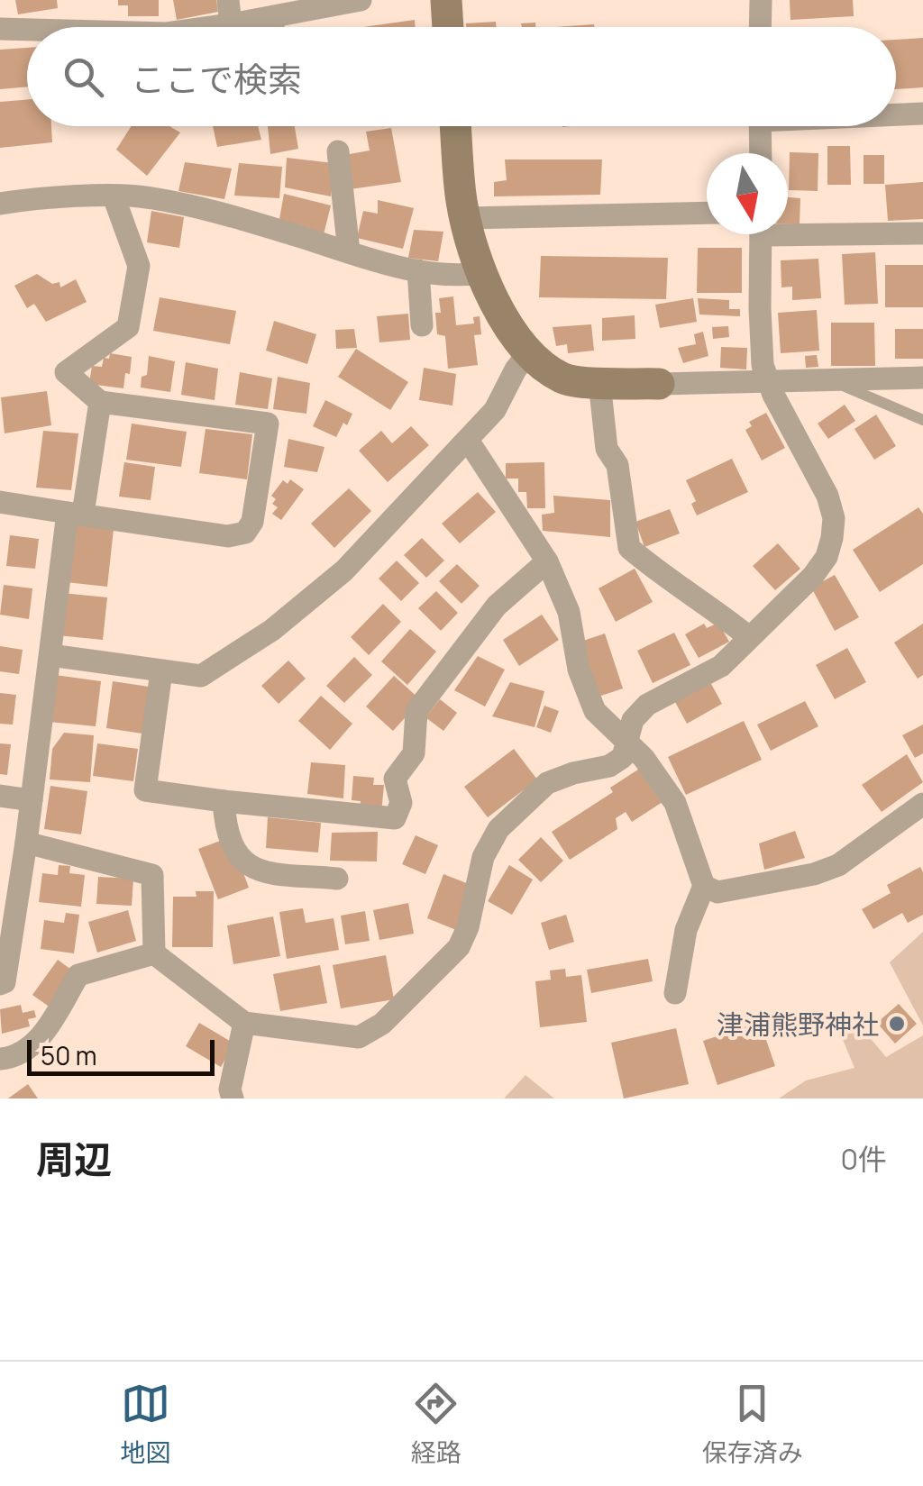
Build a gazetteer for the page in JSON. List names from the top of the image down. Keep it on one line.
{"places":["津浦熊野神社"],"scale_bar":"50 m","north":"bottom","page":{"search":"ここで検索","scale":"50 m","heading":["周辺","0件"],"nav":["地図","経路","保存済み"]}}
